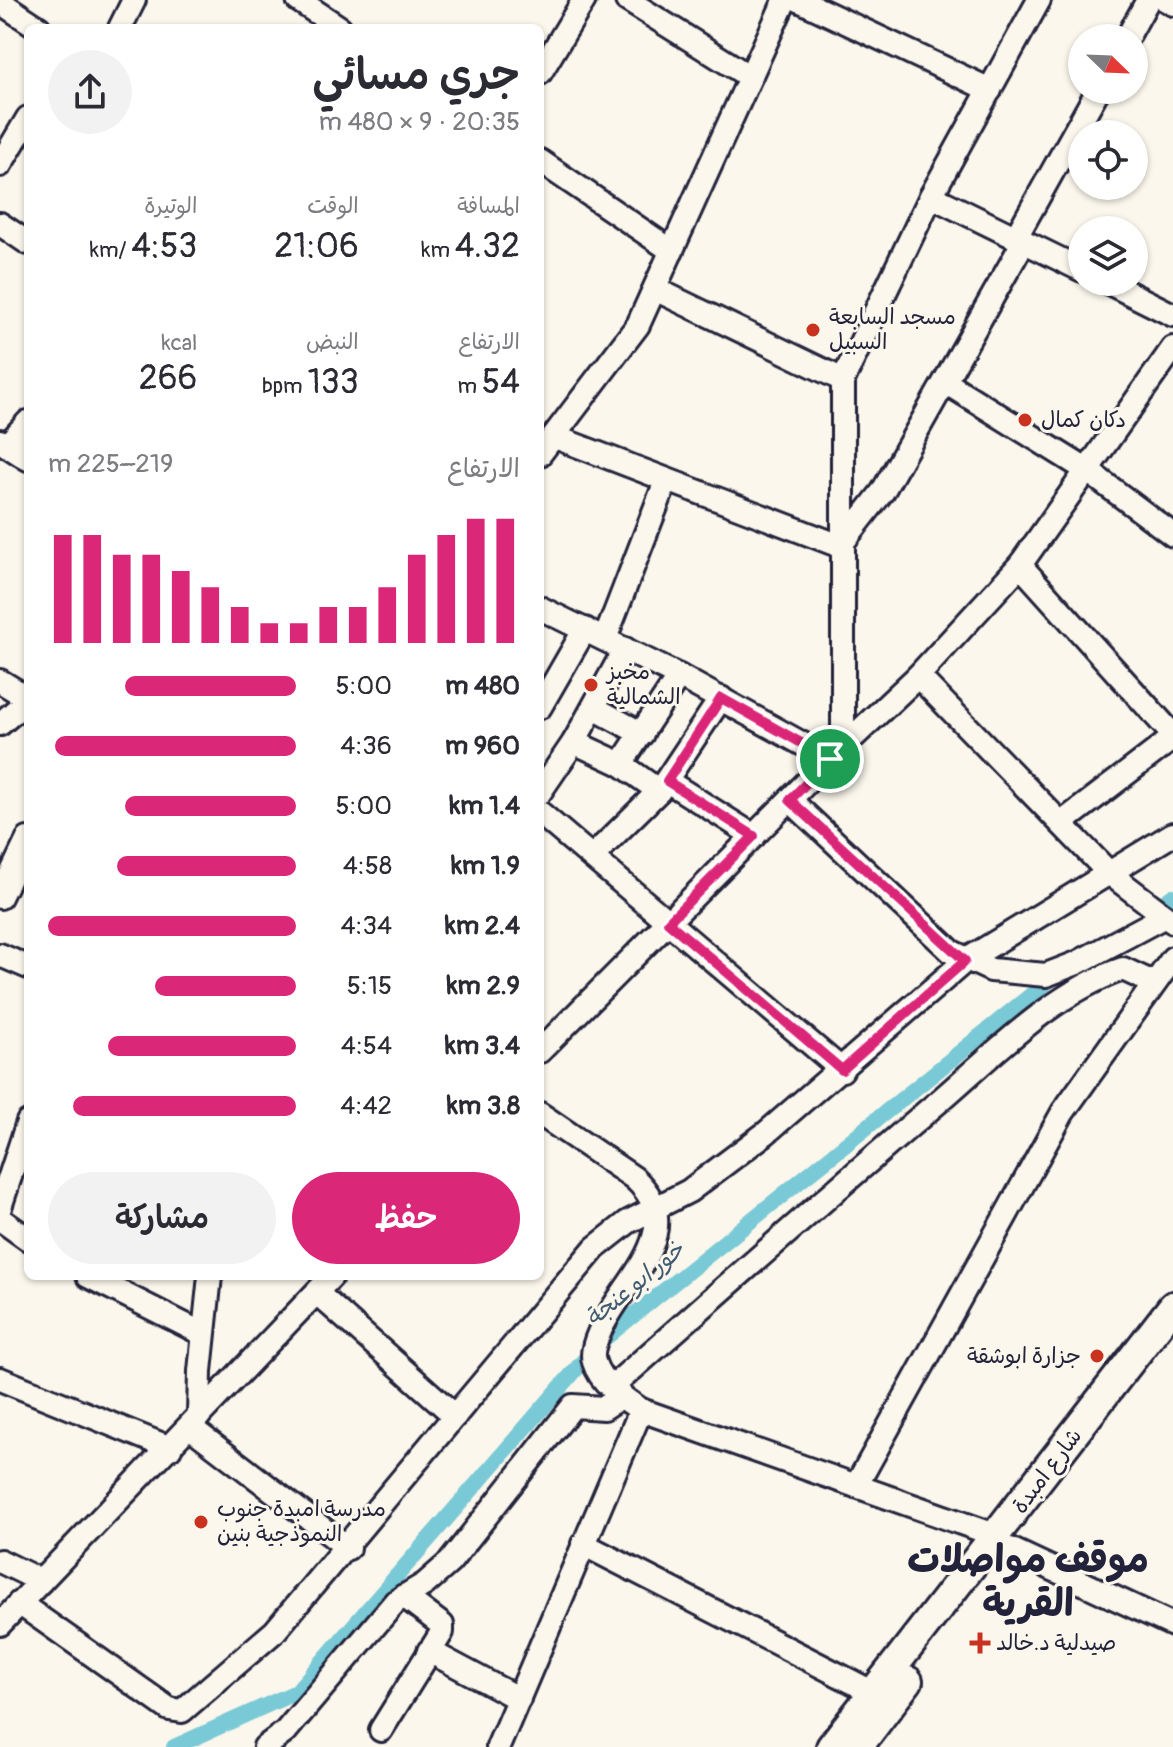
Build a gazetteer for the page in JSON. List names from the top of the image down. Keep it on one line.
{"streets":{"main road":["شارع امبدة"]},"districts":["موقف مواصلات القرية"],"water":["خور ابو عنجة"],"places":{"other":["مسجد السابعة السبيل","دكان كمال","مخبز الشمالية","جزارة ابوشقة","مدرسة امبدة جنوب النموذجية بنين"],"health":["صيدلية د.خالد"]},"north":"bottom right","page":{"heading":["جري مسائي","20:35 · 9 × 480 m"],"stats":[["المسافة","4.32 km"],["الوقت","21:06"],["الوتيرة","4:53 /km"],["الارتفاع","54 m"],["النبض","133 bpm"],["kcal","266"]],"chart":["الارتفاع","219–225 m"],"list":[{"name":"480 m","note":"5:00"},{"name":"960 m","note":"4:36"},{"name":"1.4 km","note":"5:00"},{"name":"1.9 km","note":"4:58"},{"name":"2.4 km","note":"4:34"},{"name":"2.9 km","note":"5:15"},{"name":"3.4 km","note":"4:54"},{"name":"3.8 km","note":"4:42"}],"buttons":["حفظ","مشاركة"]}}
